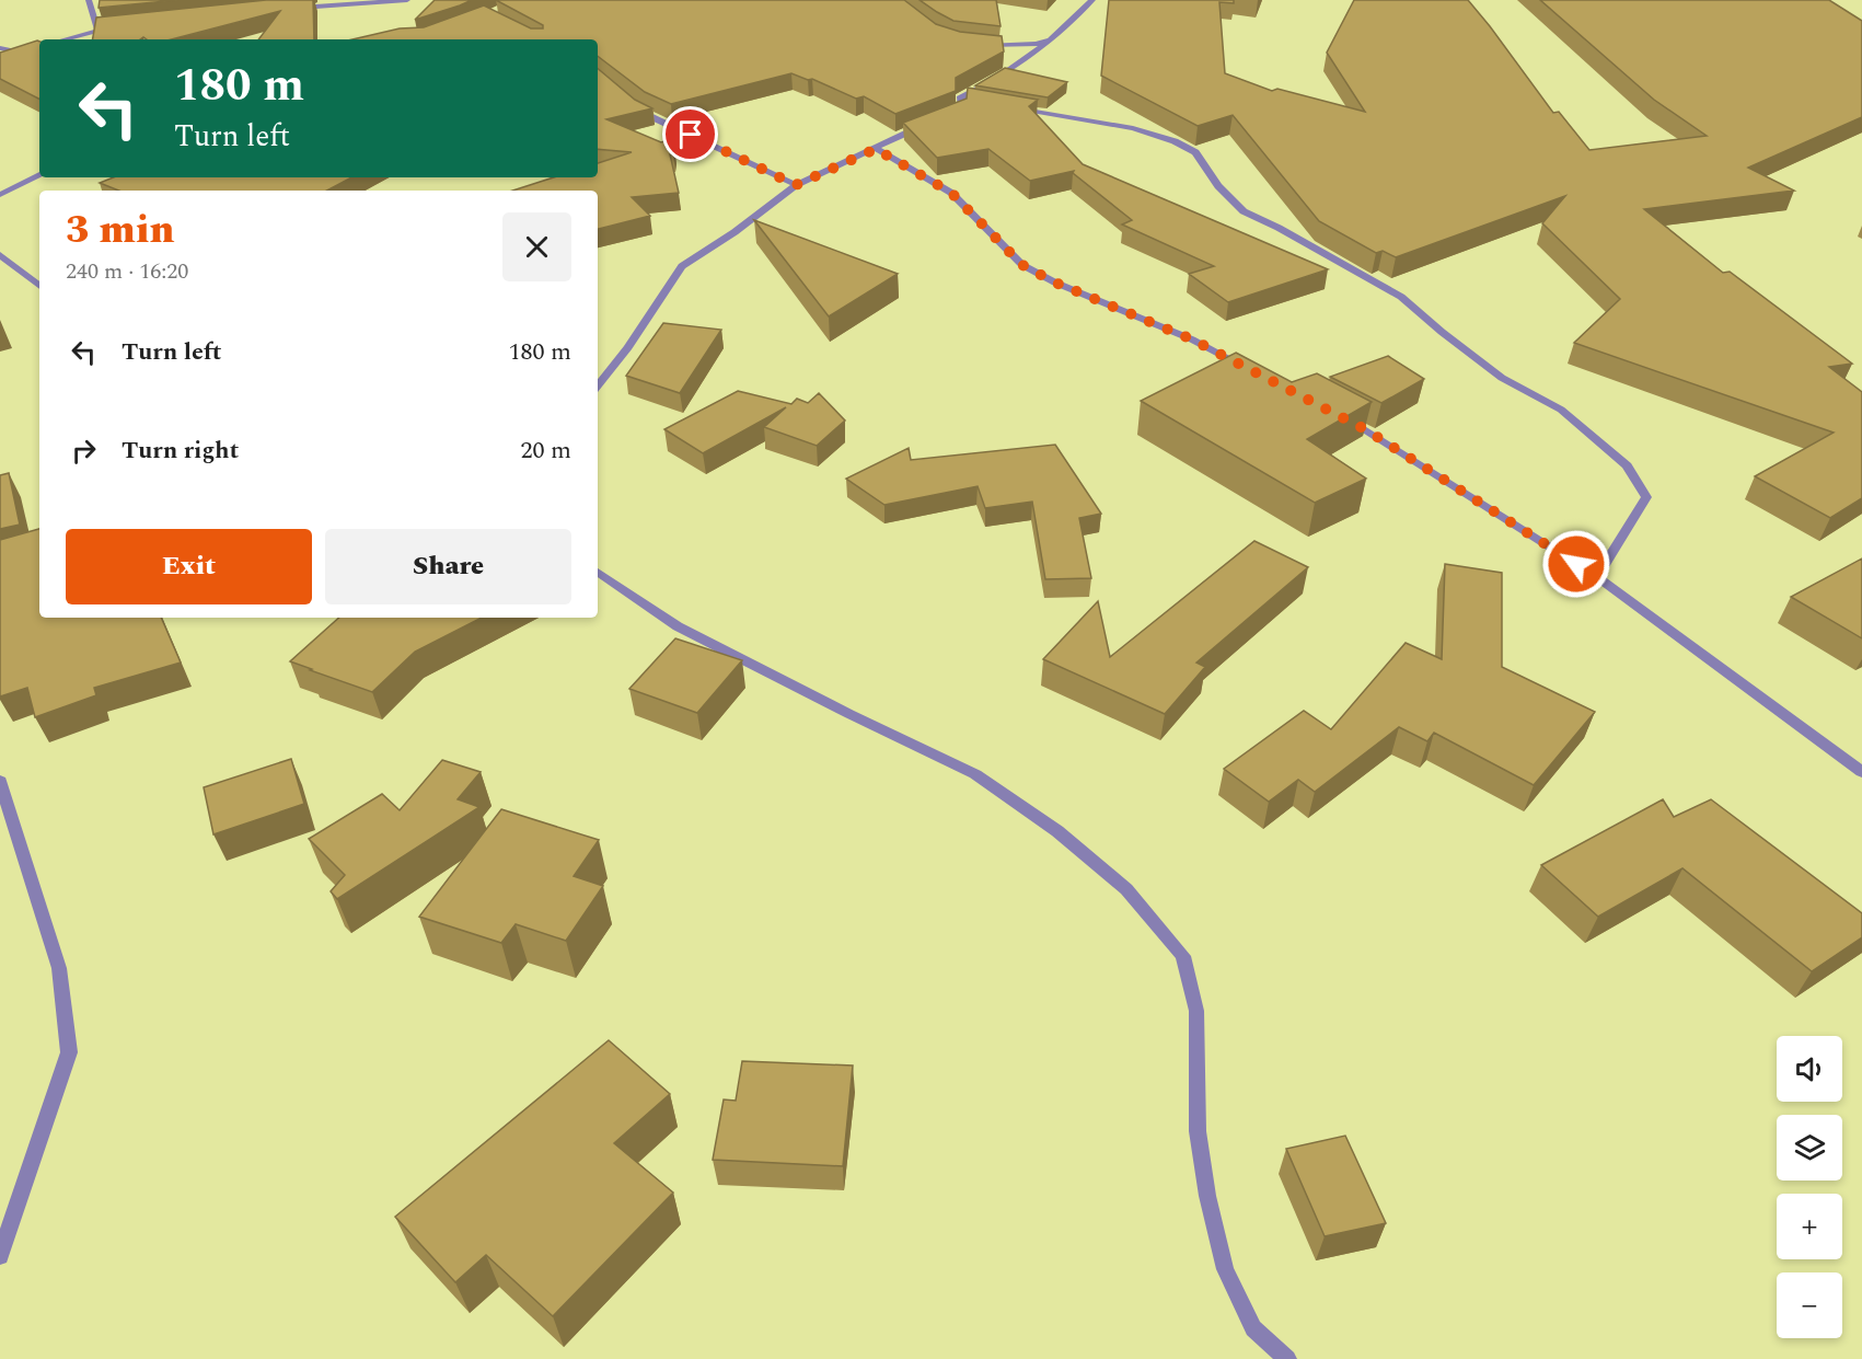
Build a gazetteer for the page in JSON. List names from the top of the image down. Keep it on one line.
{"page":{"turn":["180 m","Turn left"],"heading":["3 min","240 m · 16:20"],"list":[{"name":"Turn left","value":"180 m"},{"name":"Turn right","value":"20 m"}],"buttons":["Exit","Share"],"map_buttons":["+","−"]}}
